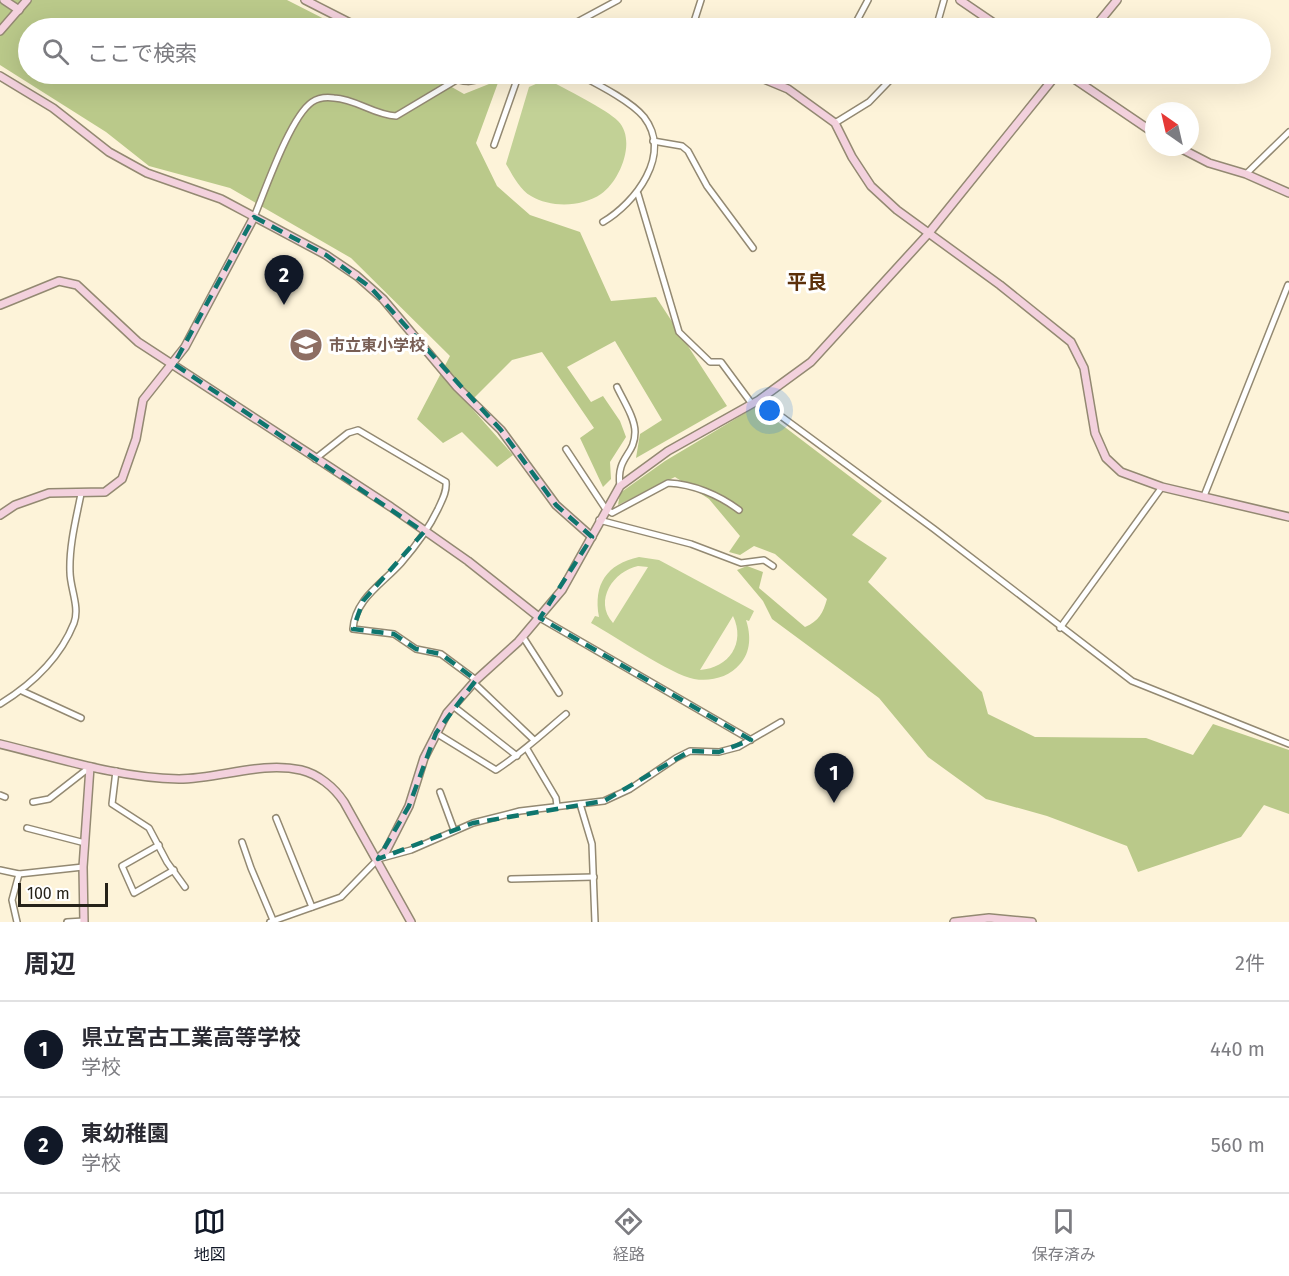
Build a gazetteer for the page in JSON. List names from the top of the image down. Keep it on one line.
{"districts":["平良"],"places":{"school or university":["市立東小学校"]},"scale_bar":"100 m","north":"top left","page":{"search":"ここで検索","pins":["2","1"],"scale":"100 m","heading":["周辺","2件"],"list":[{"mark":"1","name":"県立宮古工業高等学校","note":"学校","value":"440 m"},{"mark":"2","name":"東幼稚園","note":"学校","value":"560 m"}],"nav":["地図","経路","保存済み"]}}
